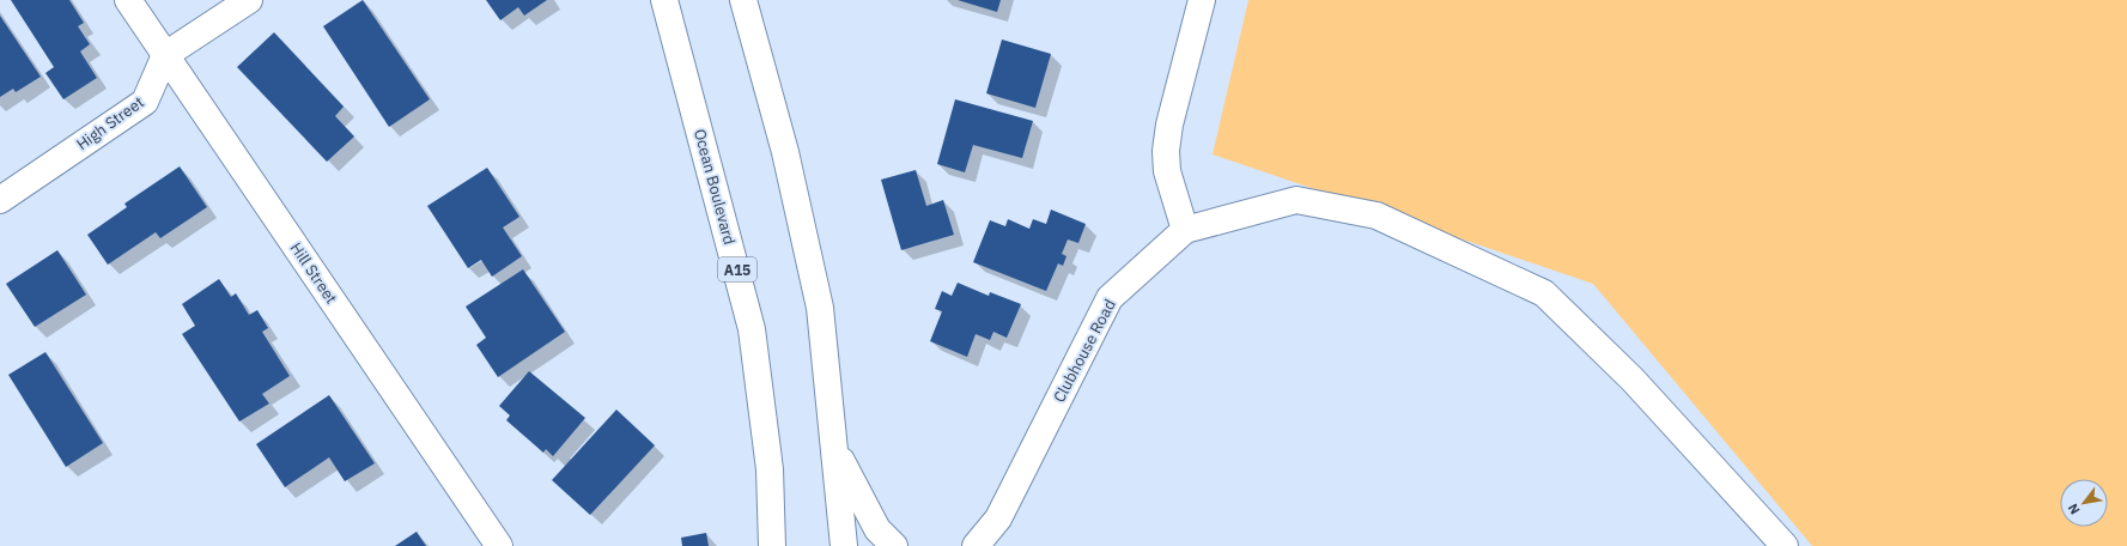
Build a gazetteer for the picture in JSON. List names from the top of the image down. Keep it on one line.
{"streets":{"street":["High Street","Ocean Boulevard","A15","Hill Street","Clubhouse Road"]},"crossings":[["High Street","Hill Street"]],"north":"bottom left"}
